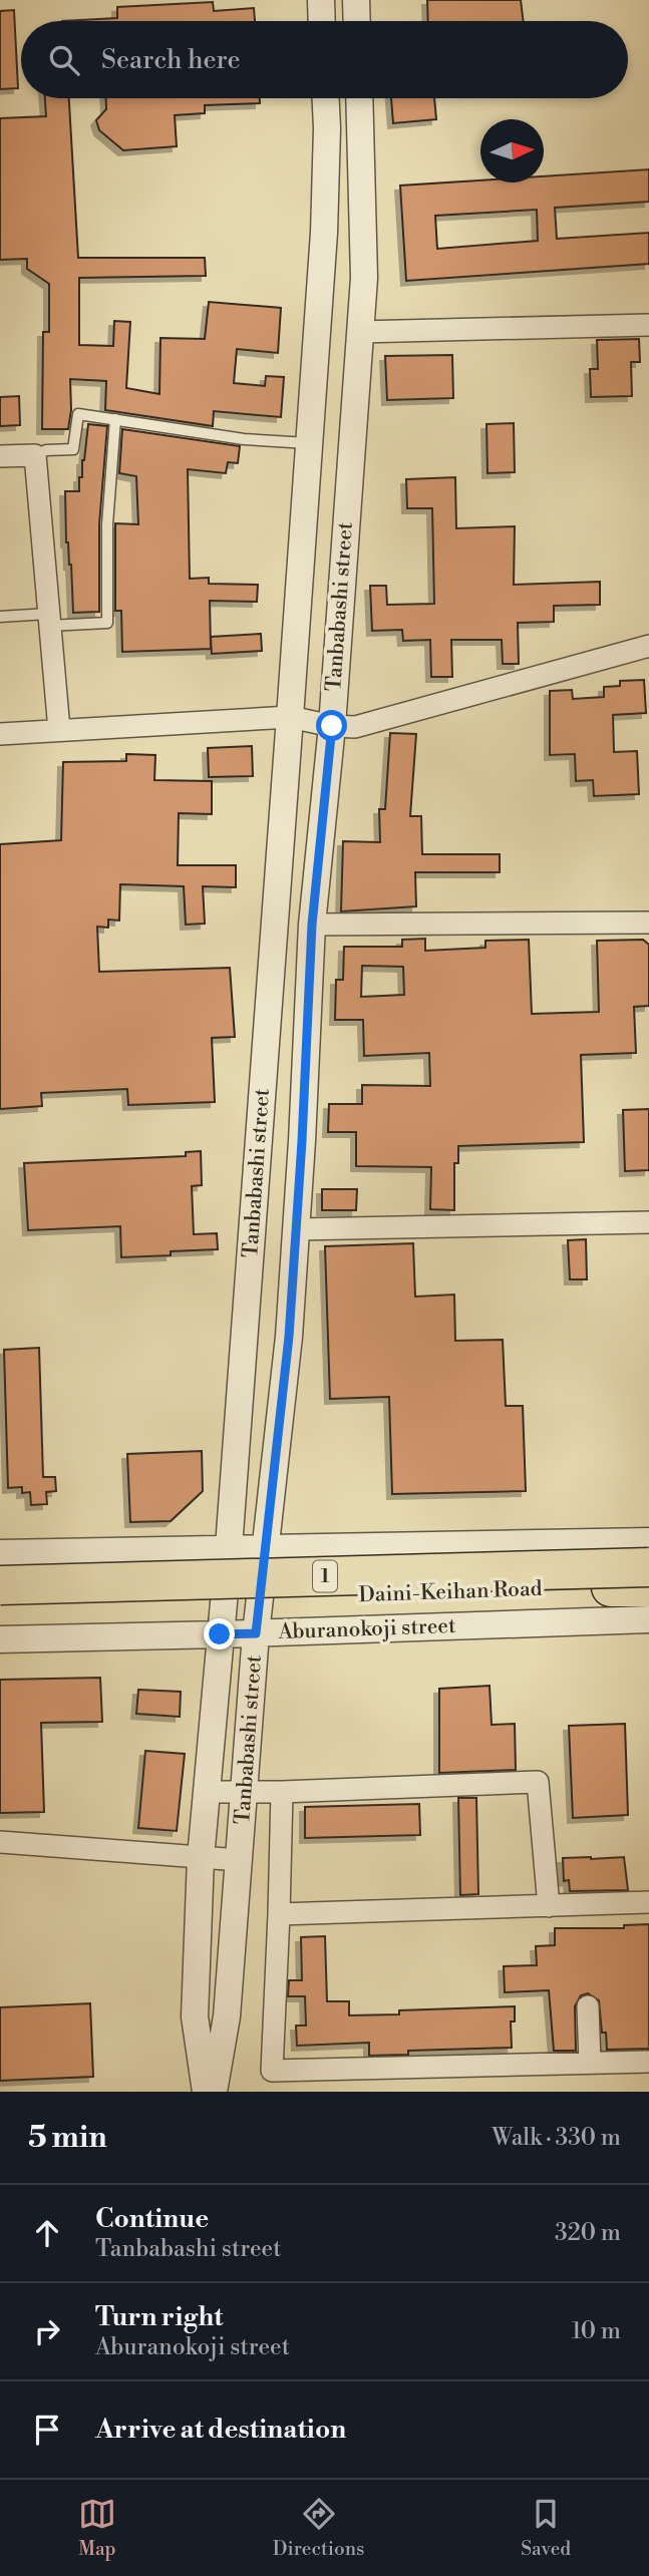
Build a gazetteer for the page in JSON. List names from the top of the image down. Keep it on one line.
{"streets":{"highway":["1","Daini-Keihan Road"],"street":["Tanbabashi street","Aburanokoji street"]},"crossings":[["Tanbabashi street","Aburanokoji street"]],"north":"right","page":{"search":"Search here","heading":["5 min","Walk · 330 m"],"list":[["Continue","Tanbabashi street","320 m"],["Turn right","Aburanokoji street","10 m"],"Arrive at destination"],"nav":["Map","Directions","Saved"]}}
